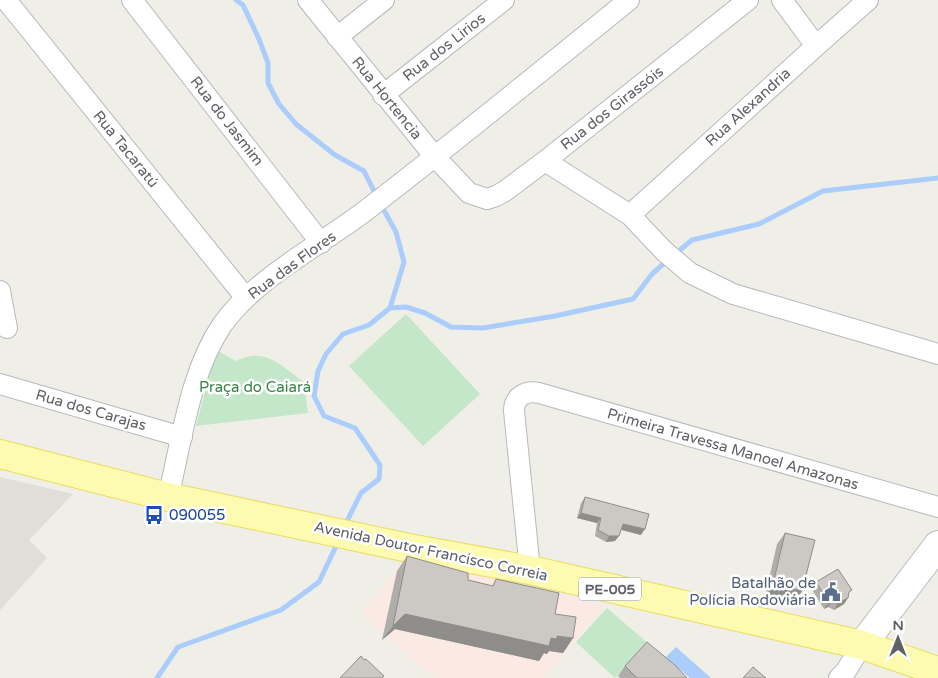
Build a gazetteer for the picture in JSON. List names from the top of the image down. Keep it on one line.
{"streets":{"main road":["Avenida Doutor Francisco Correia","PE-005"],"street":["Rua dos Lirios","Rua Hortencia","Rua Alexandria","Rua dos Girassóis","Rua do Jasmim","Rua Tacaratú","Rua das Flores","Rua dos Carajas","Primeira Travessa Manoel Amazonas"]},"crossings":[["Rua dos Lirios","Rua Hortencia"],["Rua Hortencia","Rua dos Girassóis"],["Rua Hortencia","Rua das Flores"],["Rua do Jasmim","Rua das Flores"],["Rua Tacaratú","Rua das Flores"],["Rua das Flores","Rua dos Carajas"],["Rua das Flores","Avenida Doutor Francisco Correia"],["Primeira Travessa Manoel Amazonas","Avenida Doutor Francisco Correia"],["Avenida Doutor Francisco Correia","PE-005"]],"parks":["Praça do Caiará"],"places":{"bus stop":["090055"],"public building":["Batalhão de Polícia Rodoviária"]},"north":"top"}
